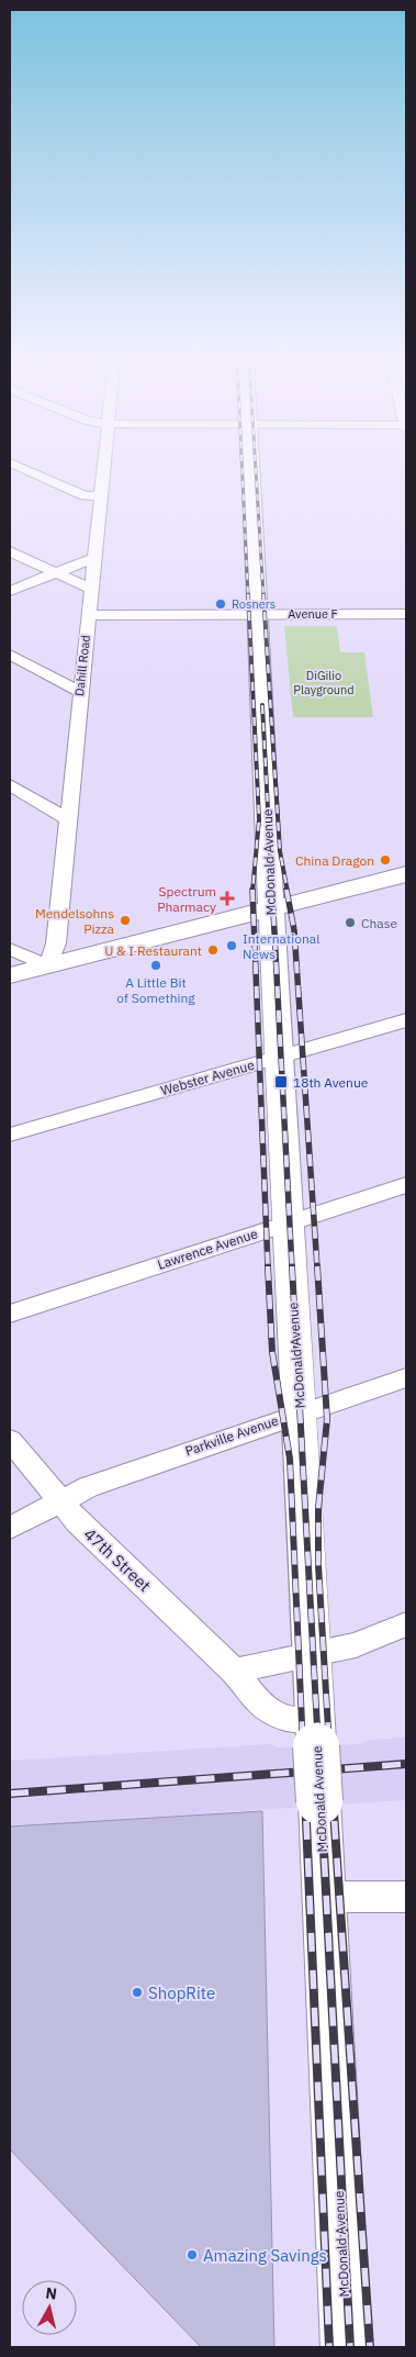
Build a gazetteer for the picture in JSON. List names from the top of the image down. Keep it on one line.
{"streets":{"main road":["McDonald Avenue"],"street":["Avenue F","Dahill Road","Webster Avenue","Lawrence Avenue","Parkville Avenue","47th Street"]},"crossings":[["Avenue F","Dahill Road"],["Avenue F","McDonald Avenue"],["McDonald Avenue","Webster Avenue"],["McDonald Avenue","Lawrence Avenue"],["McDonald Avenue","Parkville Avenue"],["McDonald Avenue","47th Street"],["Parkville Avenue","47th Street"]],"parks":["DiGilio Playground"],"places":{"other":["Rosners","China Dragon","Mendelsohns Pizza","Chase","International News","U & I Restaurant","A Little Bit of Something","ShopRite","Amazing Savings"],"health":["Spectrum Pharmacy"],"transit":["18th Avenue"]},"north":"top"}
